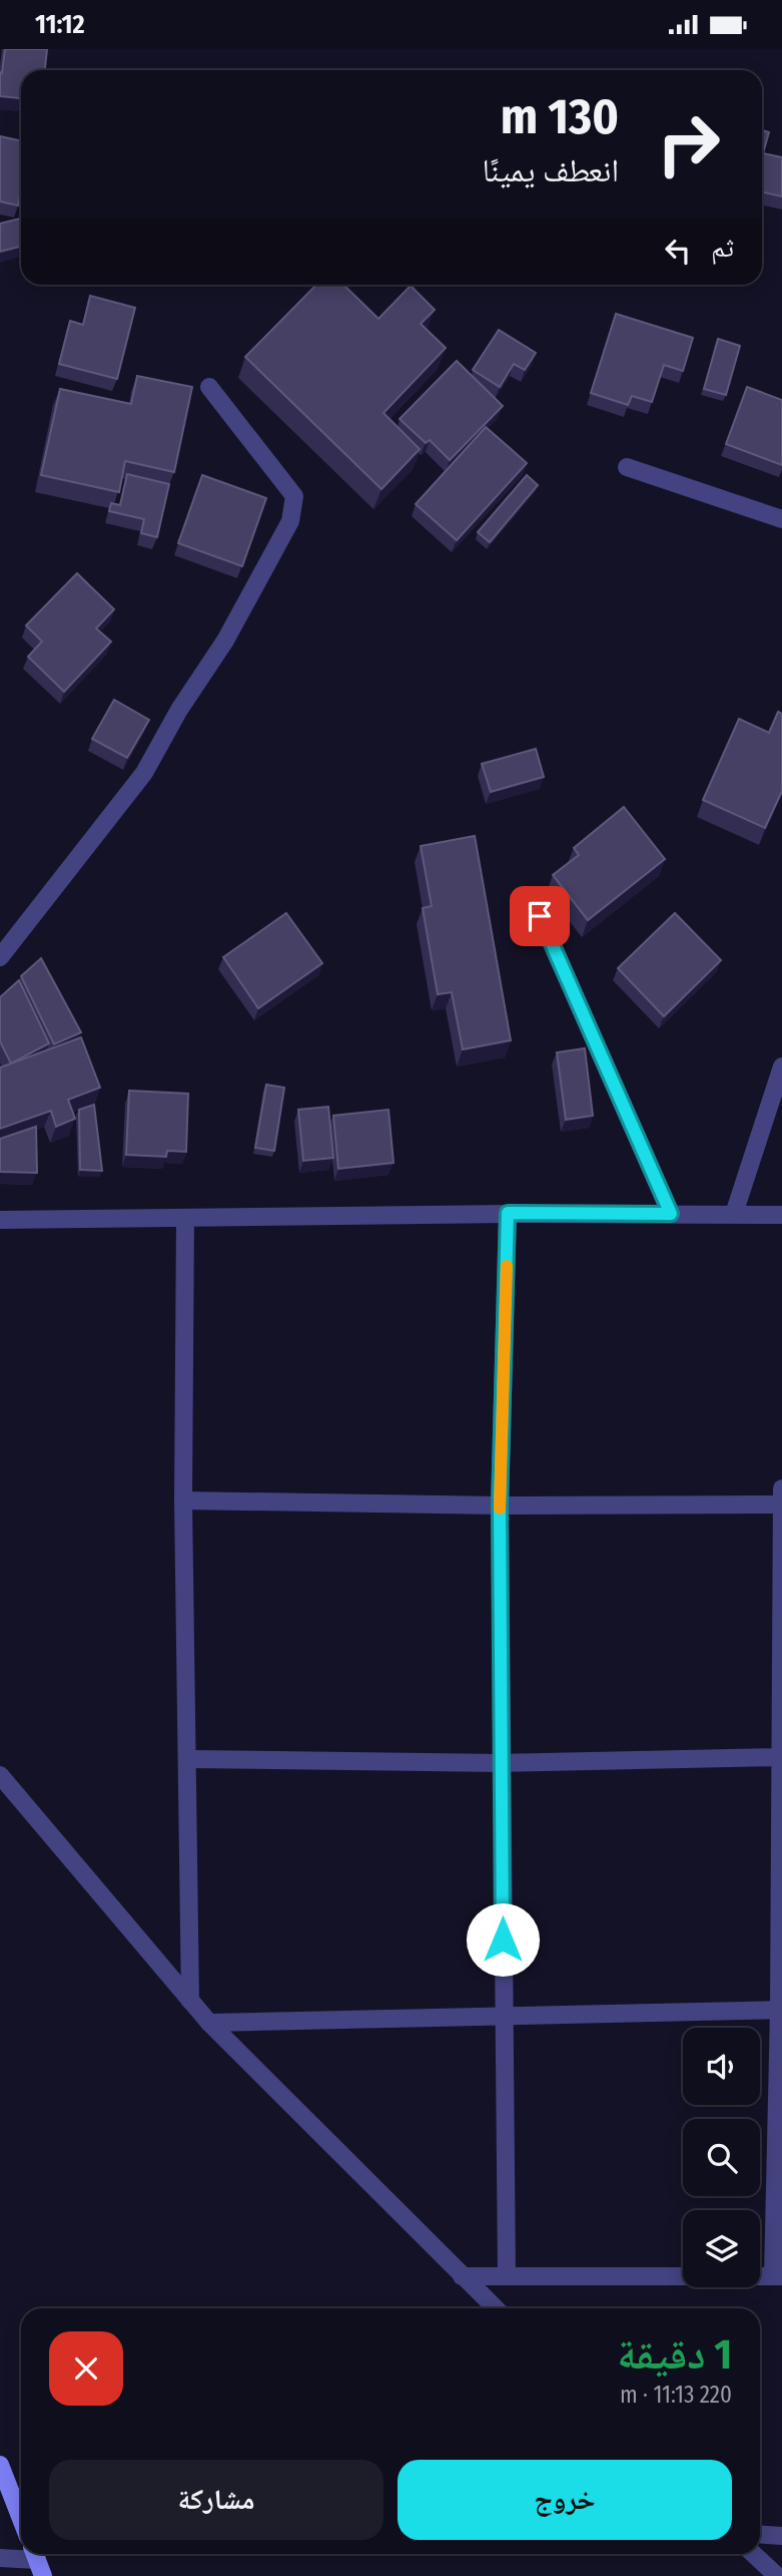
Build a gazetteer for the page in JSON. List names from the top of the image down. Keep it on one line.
{"page":{"status":"11:12","turn":["130 m","انعطف يمينًا"],"then":"ثم","heading":["1 دقيقة","220 m · 11:13"],"buttons":["خروج","مشاركة"]}}
